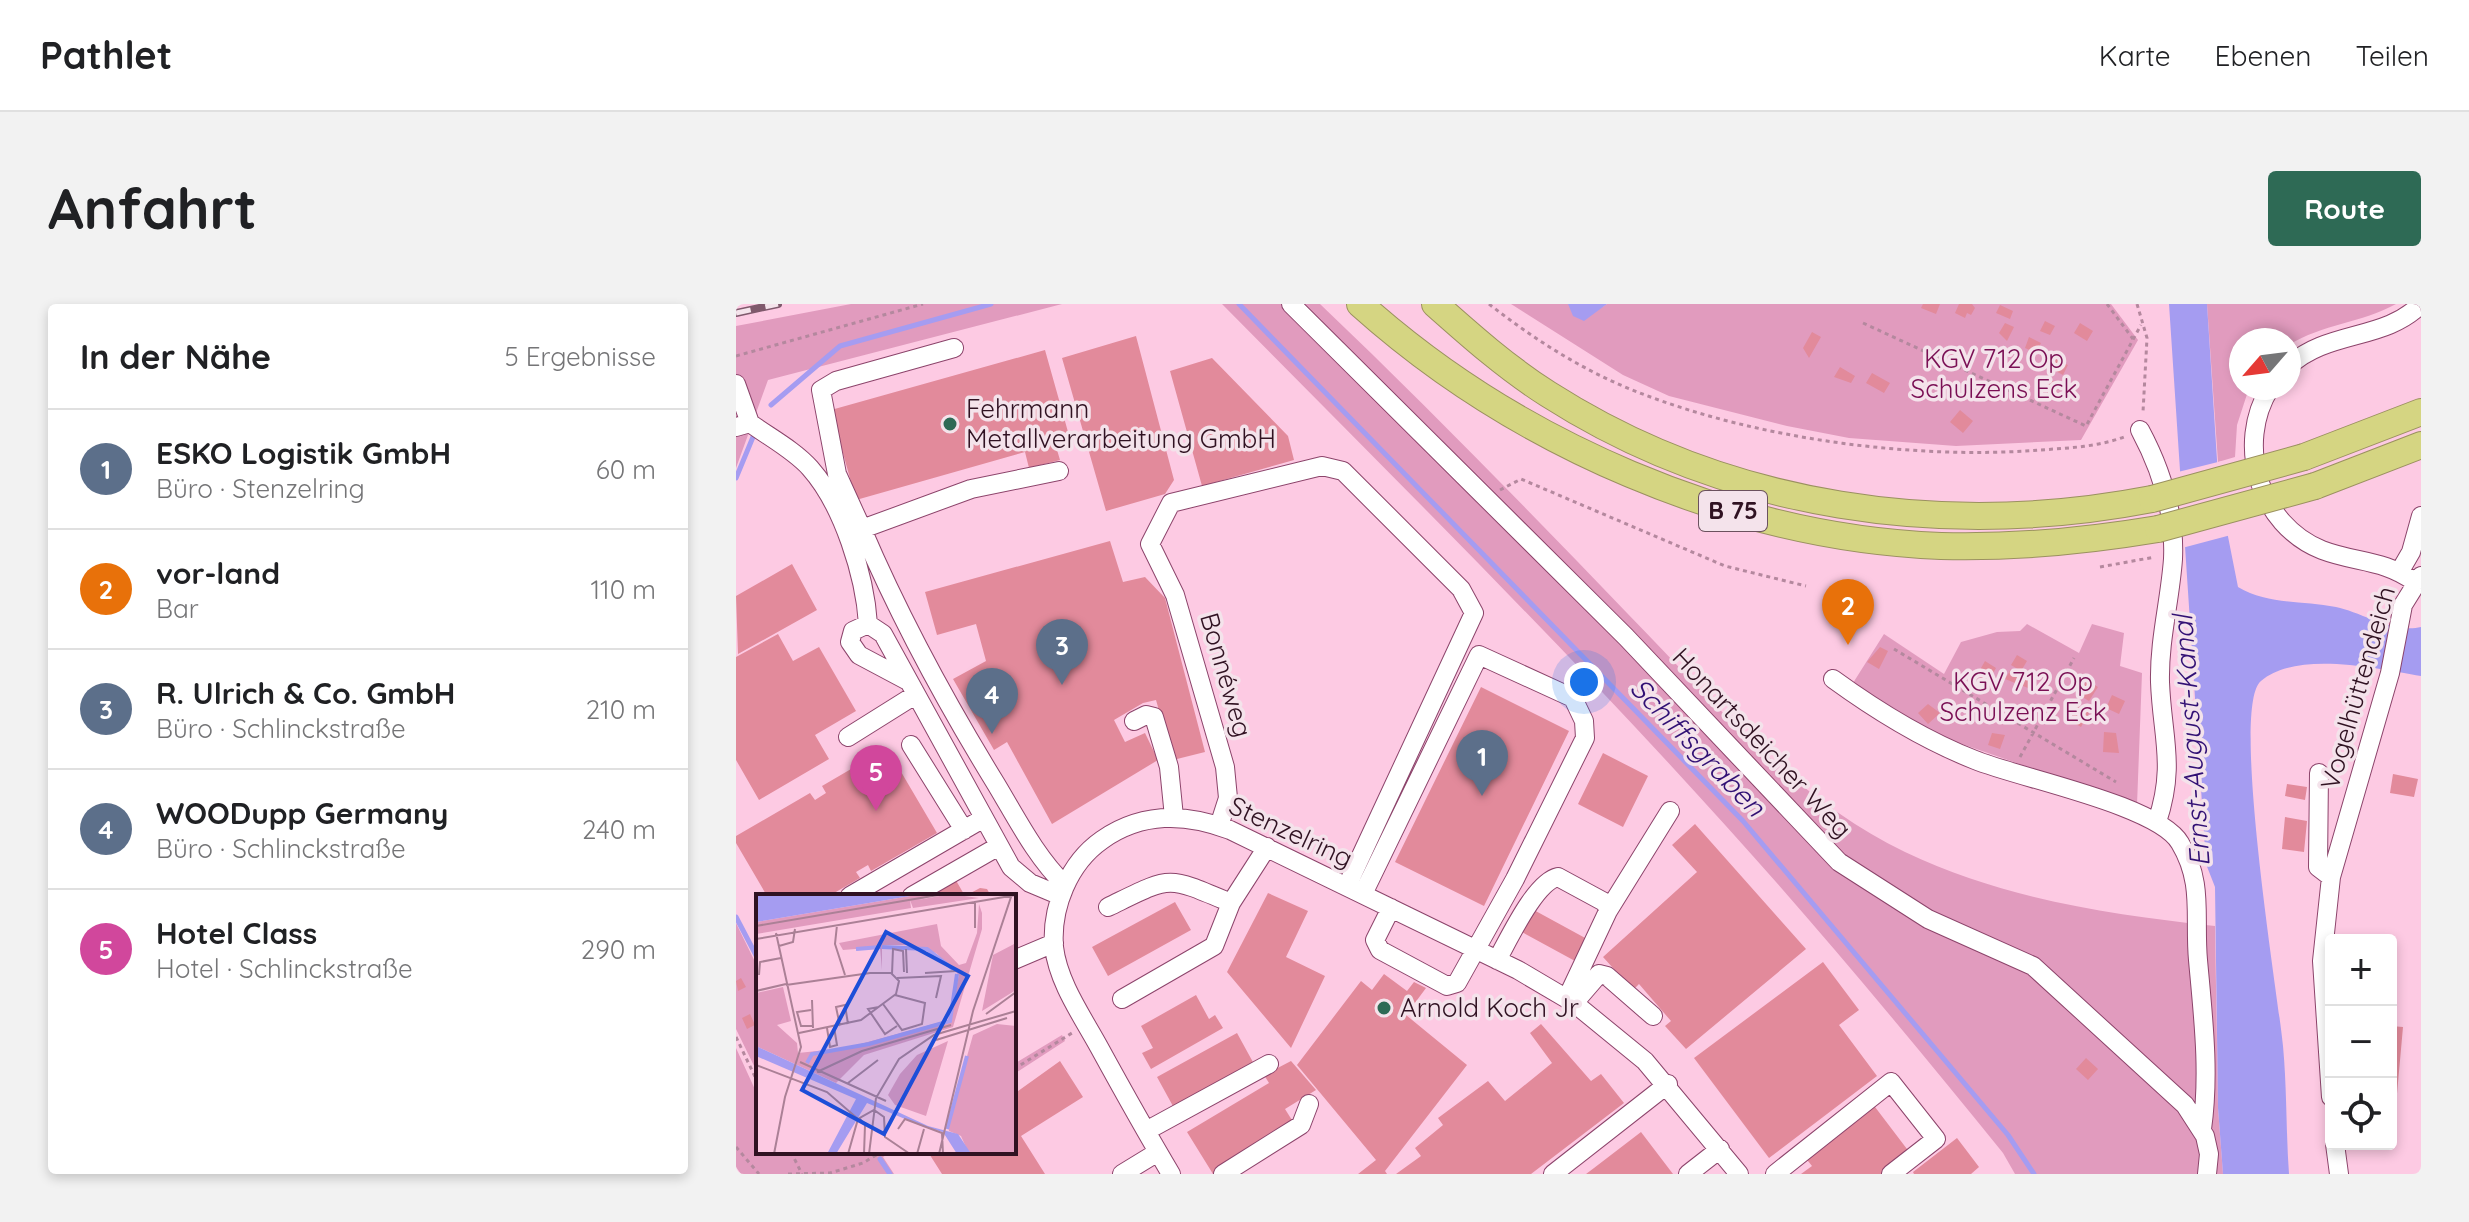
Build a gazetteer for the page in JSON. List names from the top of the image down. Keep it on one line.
{"streets":{"highway":["B 75"],"street":["Bonnéweg","Vogelhüttendeich","Honartsdeicher Weg","Stenzelring"]},"crossings":[["Bonnéweg","Stenzelring"]],"water":["Ernst-August-Kanal","Schiffsgraben"],"parks":["KGV 712 Op Schulzens Eck","KGV 712 Op Schulzenz Eck"],"places":["Fehrmann Metallverarbeitung GmbH","Arnold Koch Jr"],"north":"bottom left","page":{"header":"Pathlet","nav":["Karte","Ebenen","Teilen"],"buttons":"Route","title":"Anfahrt","heading":["In der Nähe","5 Ergebnisse"],"list":[{"mark":"1","name":"ESKO Logistik GmbH","note":"Büro · Stenzelring","value":"60 m"},{"mark":"2","name":"vor-land","note":"Bar","value":"110 m"},{"mark":"3","name":"R. Ulrich & Co. GmbH","note":"Büro · Schlinckstraße","value":"210 m"},{"mark":"4","name":"WOODupp Germany","note":"Büro · Schlinckstraße","value":"240 m"},{"mark":"5","name":"Hotel Class","note":"Hotel · Schlinckstraße","value":"290 m"}],"pins":["2","3","4","1","5"],"map_buttons":["+","−"]}}
